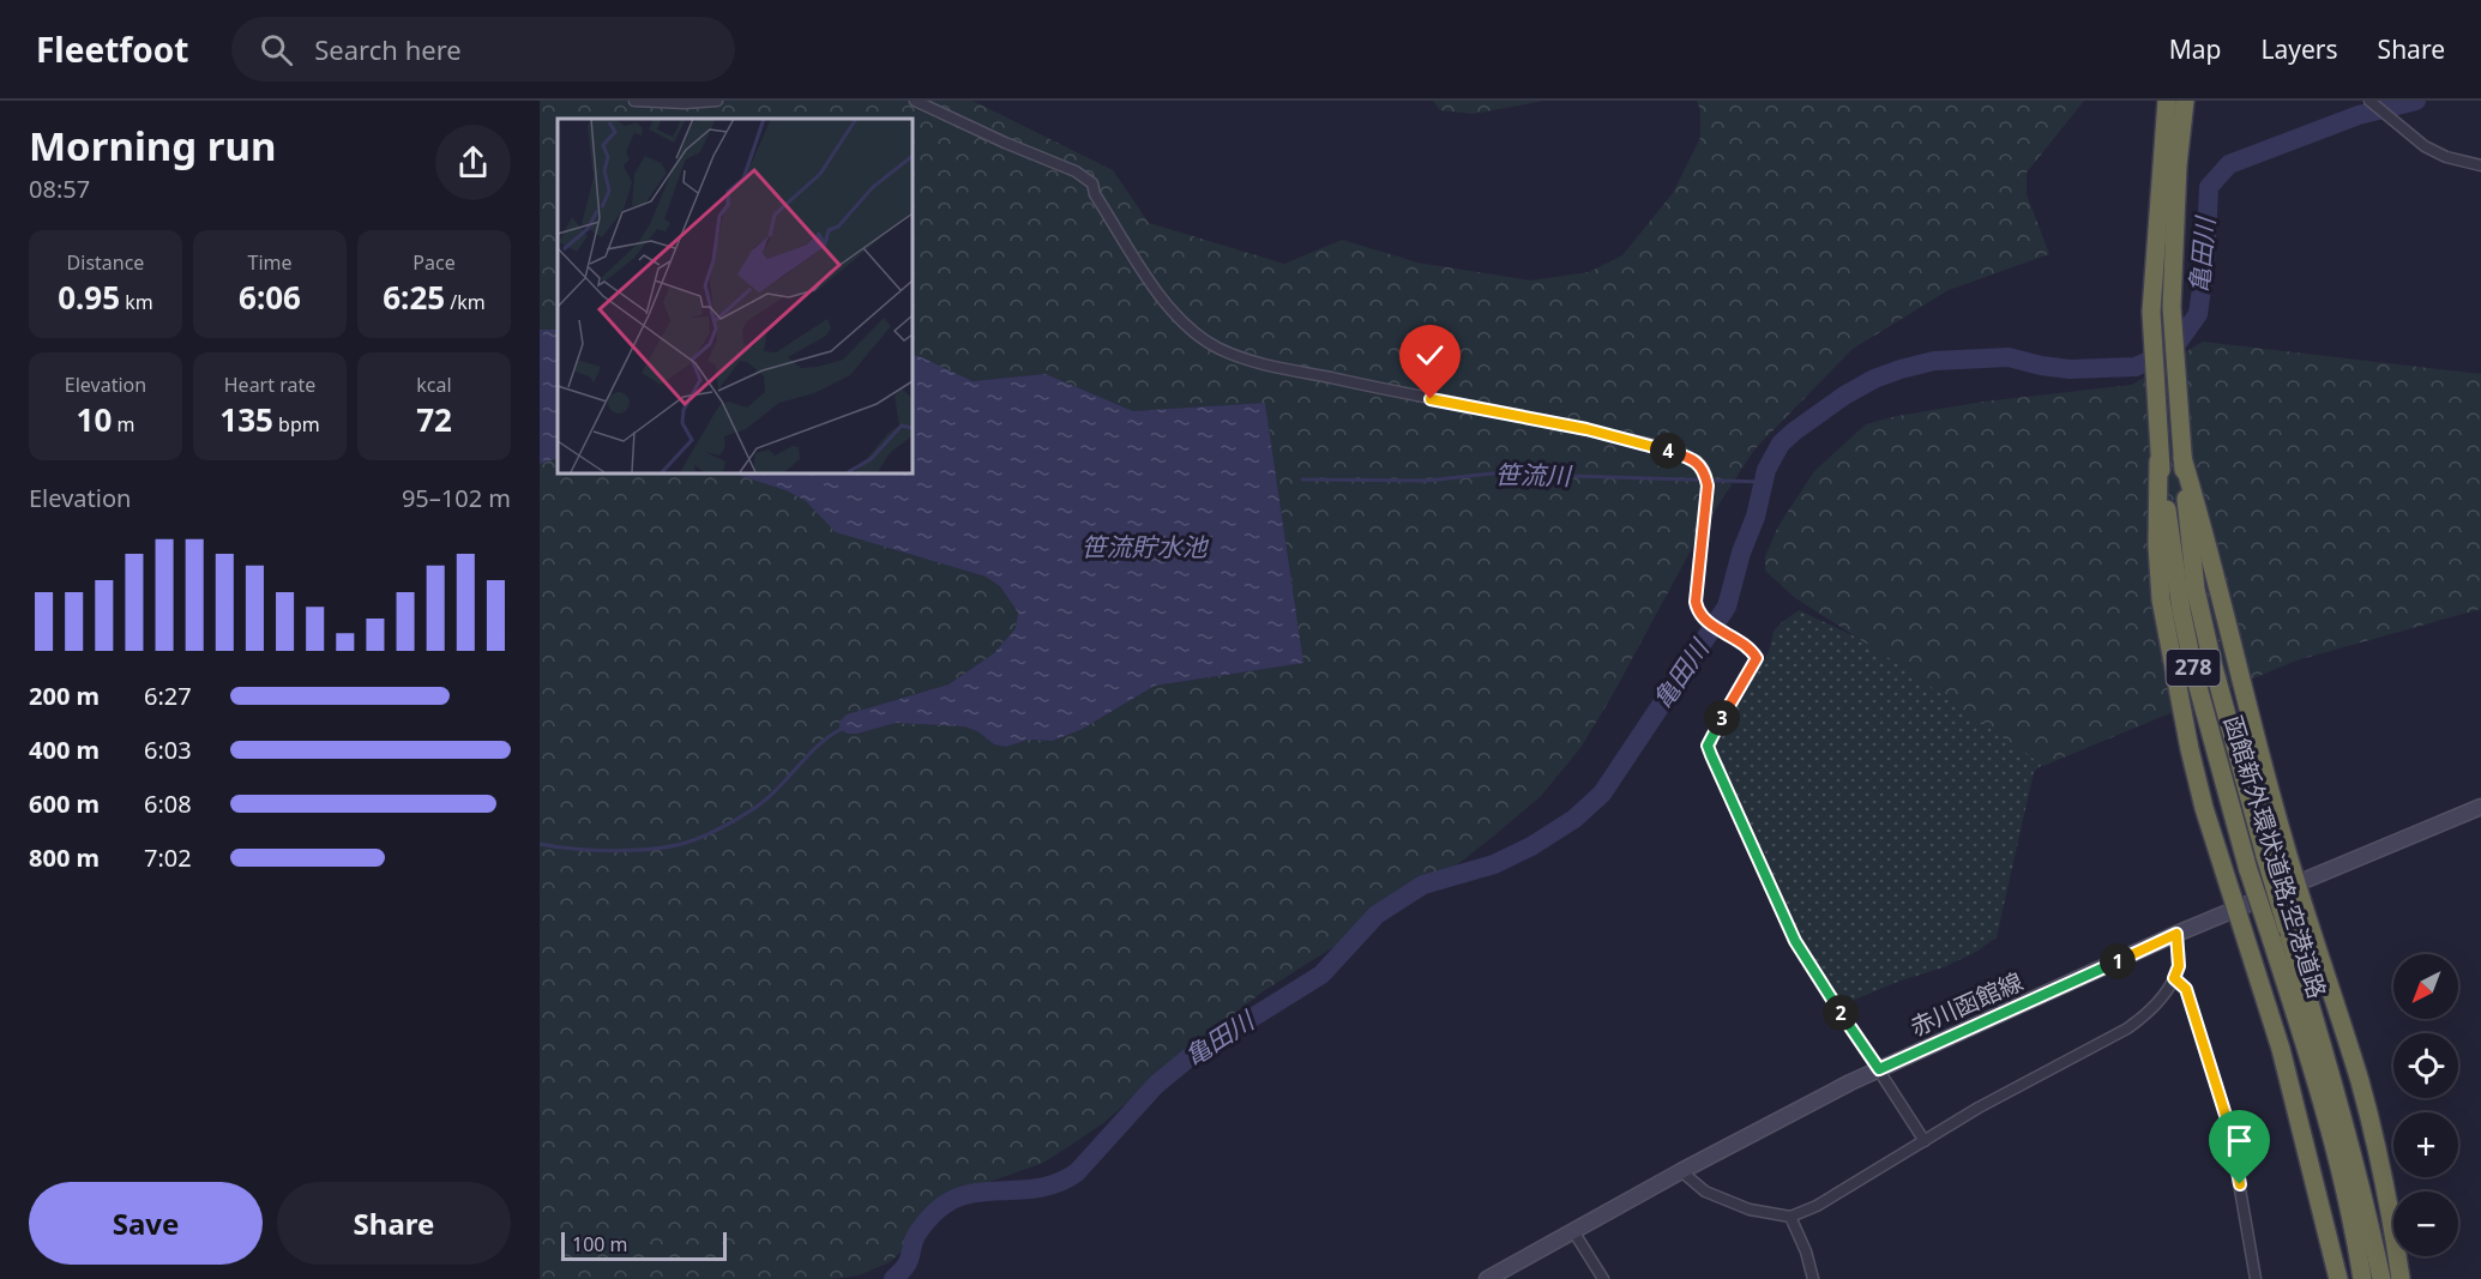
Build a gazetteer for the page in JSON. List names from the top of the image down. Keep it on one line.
{"streets":{"highway":["278","函館新外環状道路;空港道路"],"main road":["赤川函館線"]},"water":["亀田川","笹流川","笹流貯水池"],"scale_bar":"100 m","north":"bottom left","page":{"header":"Fleetfoot","search":"Search here","nav":["Map","Layers","Share"],"heading":["Morning run","08:57"],"stats":[["Distance","0.95 km"],["Time","6:06"],["Pace","6:25 /km"],["Elevation","10 m"],["Heart rate","135 bpm"],["kcal","72"]],"pins":["4","3","1","2"],"chart":["Elevation","95–102 m"],"list":[{"name":"200 m","note":"6:27"},{"name":"400 m","note":"6:03"},{"name":"600 m","note":"6:08"},{"name":"800 m","note":"7:02"}],"map_buttons":["+","−"],"buttons":["Save","Share"],"scale":"100 m"}}
